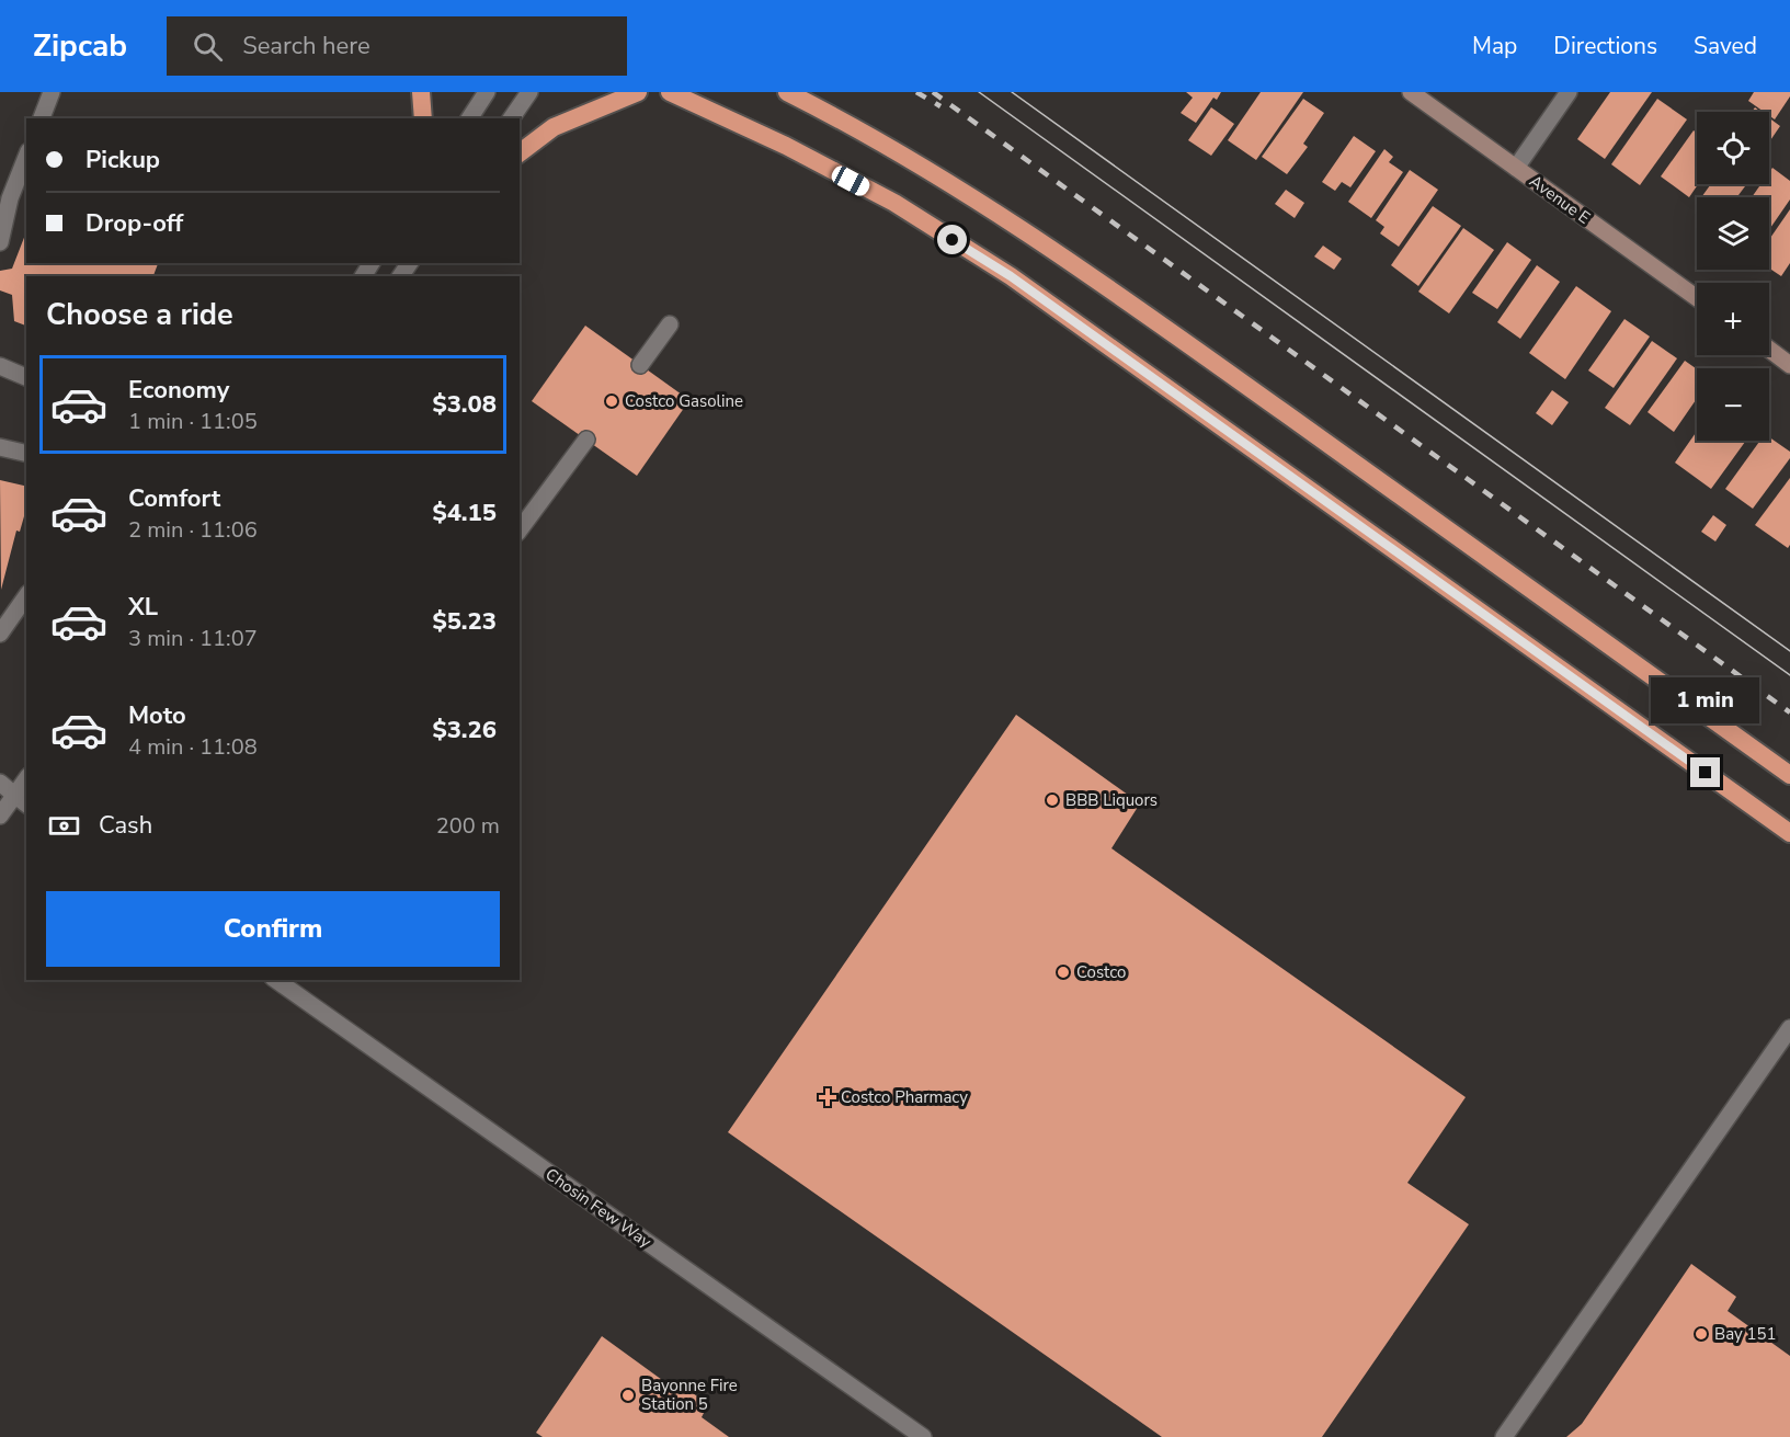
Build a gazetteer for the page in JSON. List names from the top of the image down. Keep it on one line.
{"streets":{"main road":["Avenue E"],"street":["Chosin Few Way"]},"places":{"other":["Costco Gasoline","BBB Liquors","Costco","Bay 151","Bayonne Fire Station 5"],"health":["Costco Pharmacy"]},"page":{"header":"Zipcab","search":"Search here","nav":["Map","Directions","Saved"],"map_buttons":["+","−"],"banner":["Pickup","Drop-off"],"heading":"Choose a ride","list":[{"name":"Economy","note":"1 min · 11:05","value":"$3.08"},{"name":"Comfort","note":"2 min · 11:06","value":"$4.15"},{"name":"XL","note":"3 min · 11:07","value":"$5.23"},{"name":"Moto","note":"4 min · 11:08","value":"$3.26"}],"bubble":"1 min","pay":["Cash","200 m"],"buttons":"Confirm"}}
